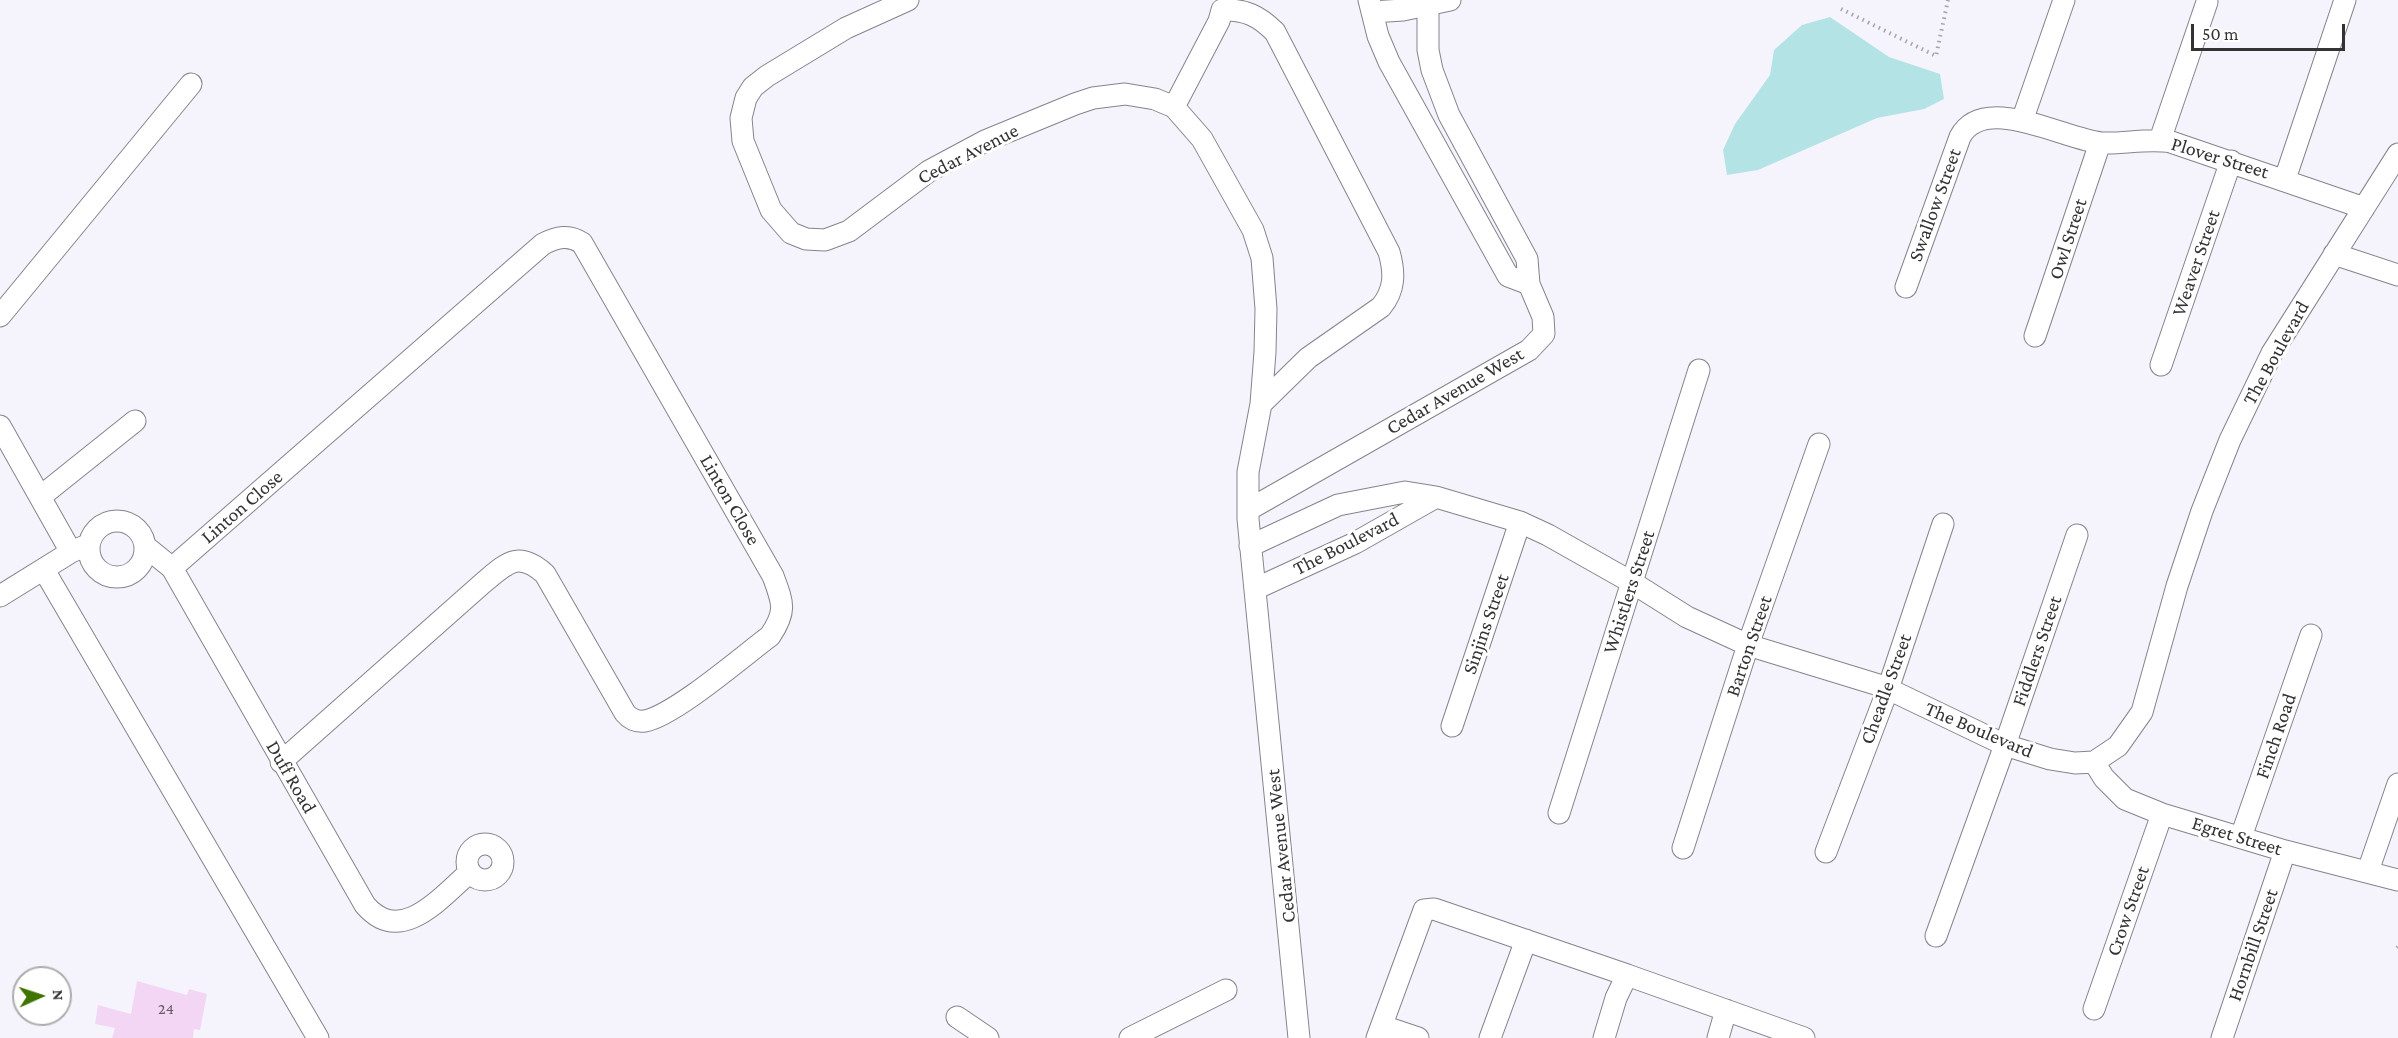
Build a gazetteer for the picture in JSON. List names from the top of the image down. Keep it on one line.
{"streets":{"street":["Cedar Avenue","Plover Street","Swallow Street","Owl Street","Weaver Street","The Boulevard","Cedar Avenue West","Linton Close","Whistlers Street","Sinjins Street","Barton Street","Fiddlers Street","Cheadle Street","Finch Road","Duff Road","Egret Street","Crow Street","Hornbill Street"]},"crossings":[["Plover Street","Swallow Street"],["Plover Street","Owl Street"],["Plover Street","Weaver Street"],["Plover Street","The Boulevard"],["The Boulevard","Cedar Avenue West"],["The Boulevard","Whistlers Street"],["The Boulevard","Sinjins Street"],["The Boulevard","Barton Street"],["The Boulevard","Fiddlers Street"],["The Boulevard","Cheadle Street"],["The Boulevard","Egret Street"],["Linton Close","Duff Road"],["Finch Road","Egret Street"],["Egret Street","Crow Street"],["Egret Street","Hornbill Street"]],"house_numbers":["24"],"scale_bar":"50 m","north":"right"}
